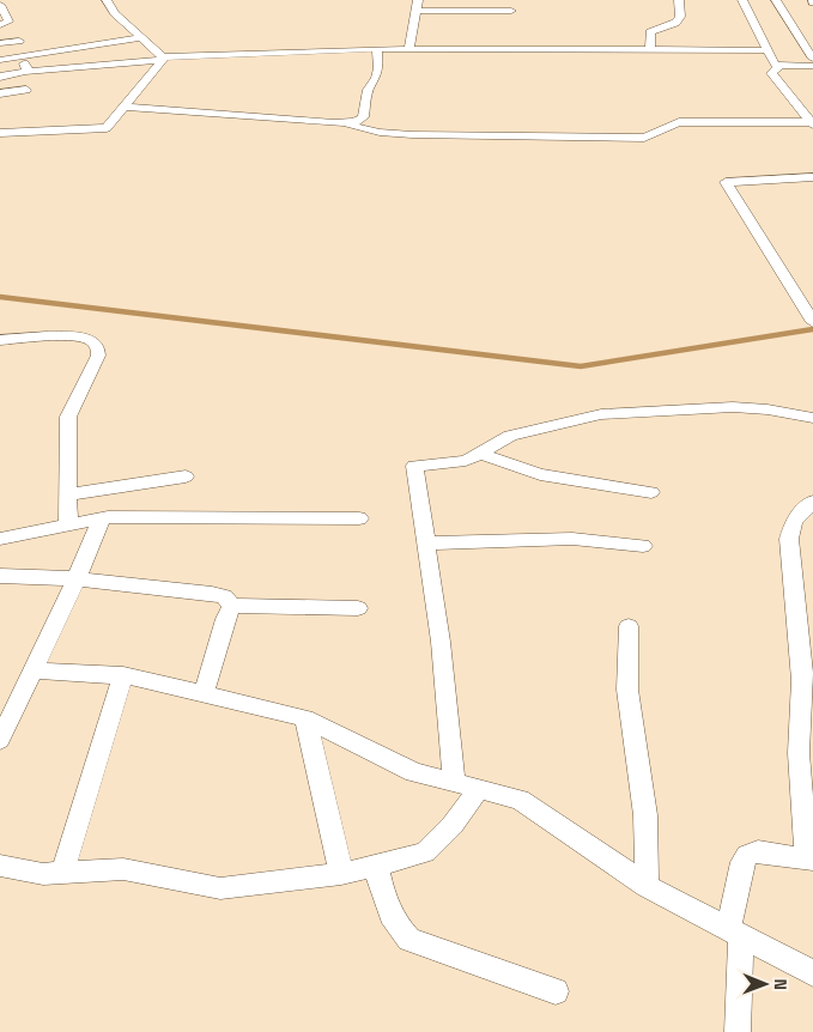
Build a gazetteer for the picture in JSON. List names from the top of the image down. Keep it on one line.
{"north":"right"}
